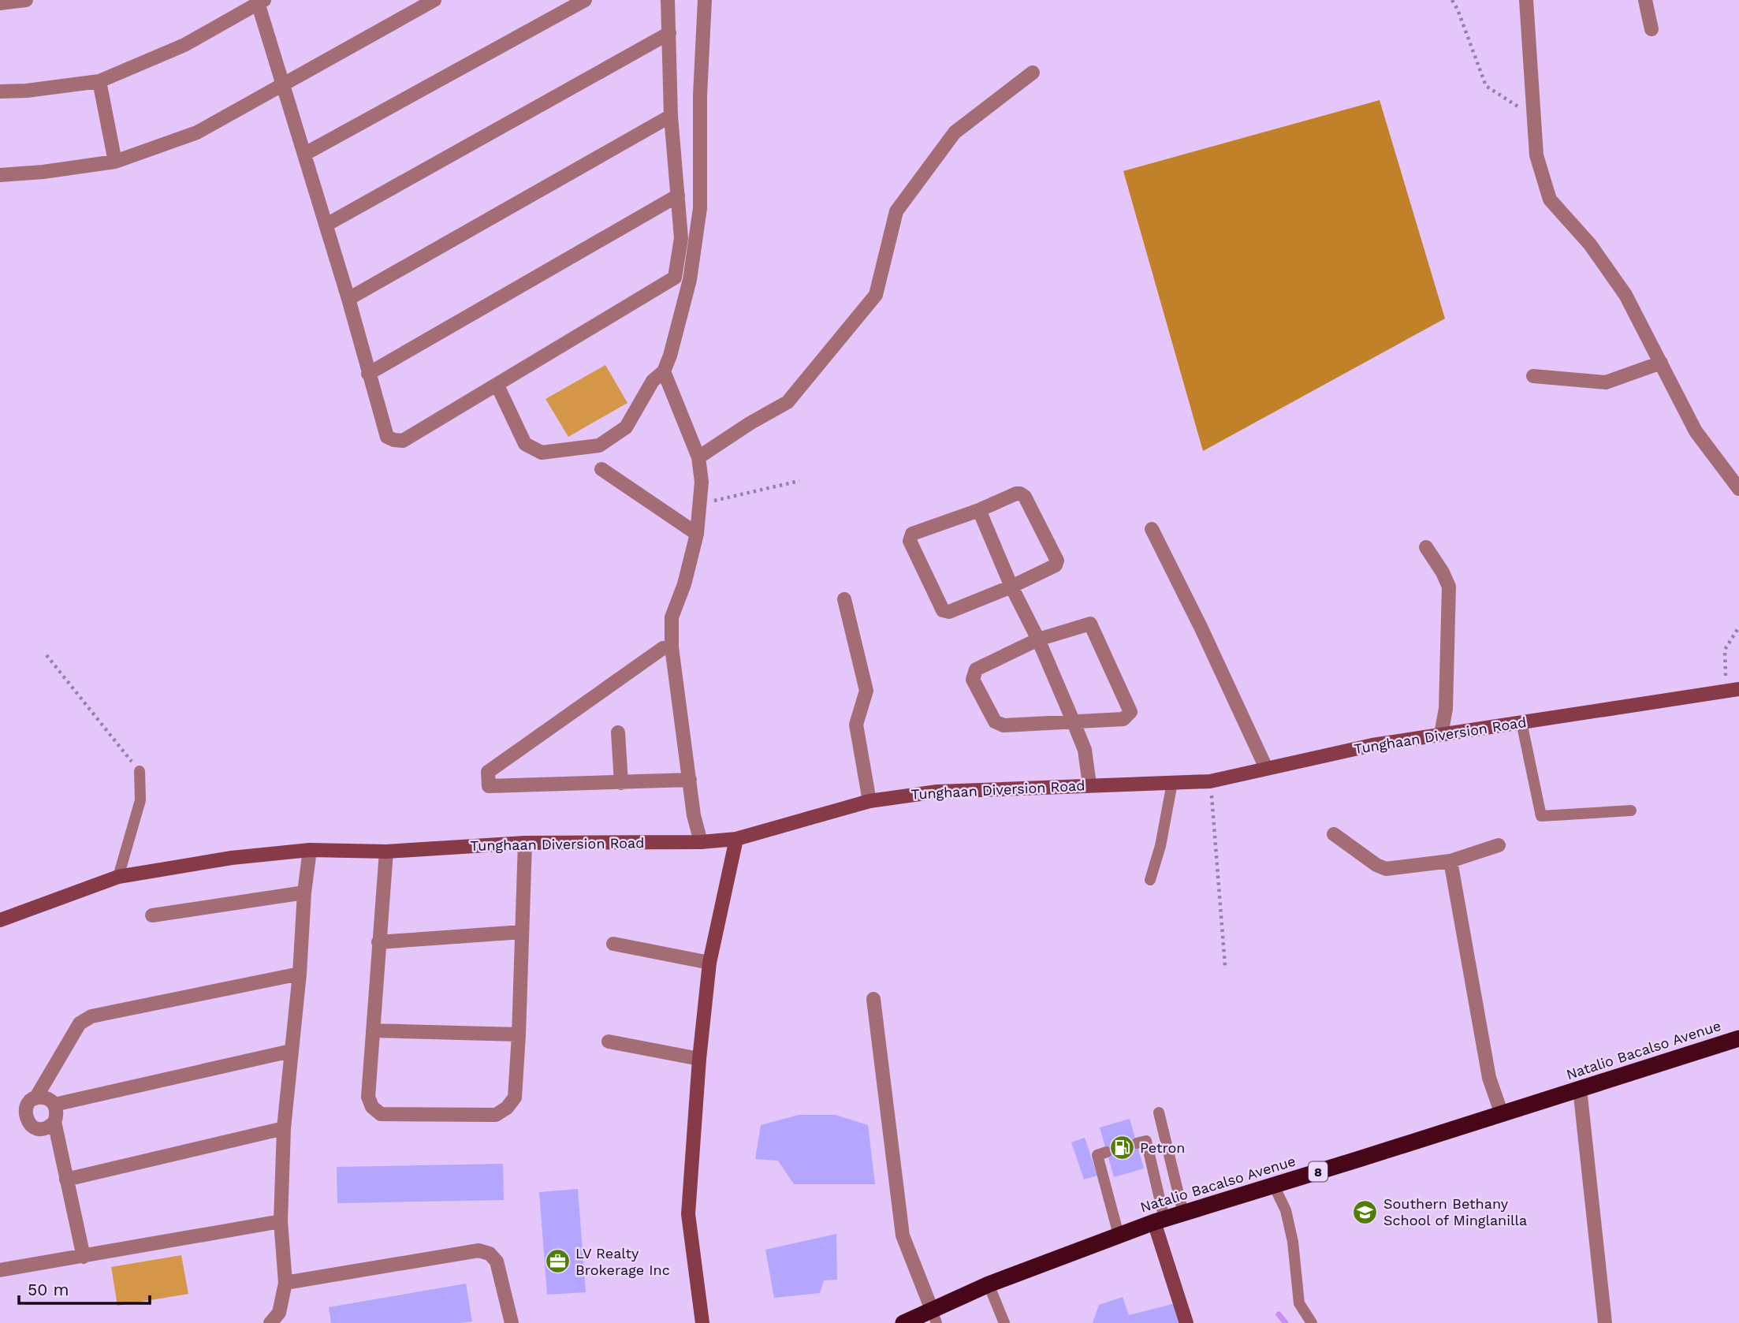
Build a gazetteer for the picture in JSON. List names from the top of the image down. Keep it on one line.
{"streets":{"highway":["Natalio Bacalso Avenue","8"],"street":["Tunghaan Diversion Road"]},"places":{"fuel station":["Petron"],"school or university":["Southern Bethany School of Minglanilla"],"office":["LV Realty Brokerage Inc"]},"scale_bar":"50 m"}
